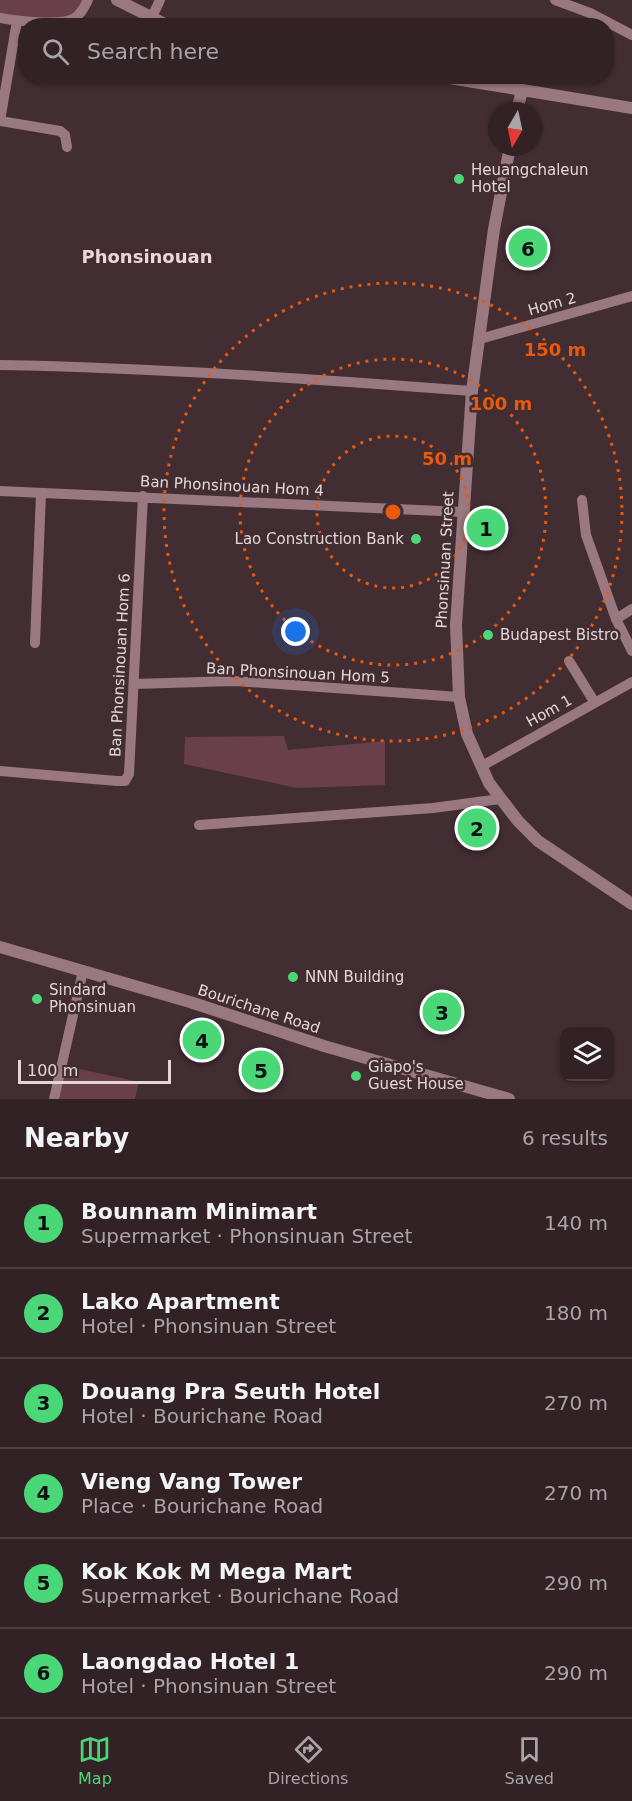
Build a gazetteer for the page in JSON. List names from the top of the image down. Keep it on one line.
{"streets":{"street":["Hom 2","Ban Phonsinouan Hom 4","Phonsinuan Street","Ban Phonsinouan Hom 6","Ban Phonsinouan Hom 5","Hom 1","Bourichane Road"]},"crossings":[["Hom 2","Phonsinuan Street"],["Ban Phonsinouan Hom 4","Phonsinuan Street"],["Ban Phonsinouan Hom 4","Ban Phonsinouan Hom 6"],["Phonsinuan Street","Ban Phonsinouan Hom 5"],["Phonsinuan Street","Hom 1"],["Ban Phonsinouan Hom 6","Ban Phonsinouan Hom 5"]],"districts":["Phonsinouan"],"places":["Heuangchaleun Hotel","Lao Construction Bank","Budapest Bistro","NNN Building","Sindard Phonsinuan","Giapo's Guest House"],"scale_bar":"100 m","north":"bottom","page":{"search":"Search here","pins":["6","1","2","3","4","5"],"scale":"100 m","heading":["Nearby","6 results"],"list":[{"mark":"1","name":"Bounnam Minimart","note":"Supermarket · Phonsinuan Street","value":"140 m"},{"mark":"2","name":"Lako Apartment","note":"Hotel · Phonsinuan Street","value":"180 m"},{"mark":"3","name":"Douang Pra Seuth Hotel","note":"Hotel · Bourichane Road","value":"270 m"},{"mark":"4","name":"Vieng Vang Tower","note":"Place · Bourichane Road","value":"270 m"},{"mark":"5","name":"Kok Kok M Mega Mart","note":"Supermarket · Bourichane Road","value":"290 m"},{"mark":"6","name":"Laongdao Hotel 1","note":"Hotel · Phonsinuan Street","value":"290 m"}],"nav":["Map","Directions","Saved"]},"rings":["150 m","100 m","50 m"]}
